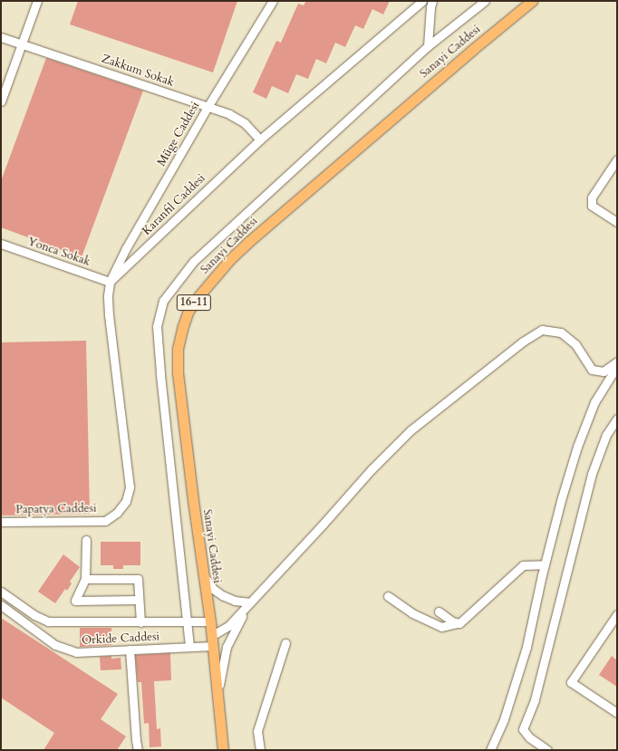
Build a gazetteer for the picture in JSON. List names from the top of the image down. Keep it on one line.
{"streets":{"main road":["Sanayi Caddesi","16-11"],"lane":["Zakkum Sokak","Müge Caddesi","Karanfil Caddesi","Yonca Sokak","Papatya Caddesi","Orkide Caddesi"]},"crossings":[["Sanayi Caddesi","Orkide Caddesi"],["Zakkum Sokak","Müge Caddesi"],["Zakkum Sokak","Karanfil Caddesi"],["Müge Caddesi","Karanfil Caddesi"],["Müge Caddesi","Yonca Sokak"],["Müge Caddesi","Papatya Caddesi"],["Karanfil Caddesi","Yonca Sokak"],["Karanfil Caddesi","Papatya Caddesi"],["Yonca Sokak","Papatya Caddesi"]]}
